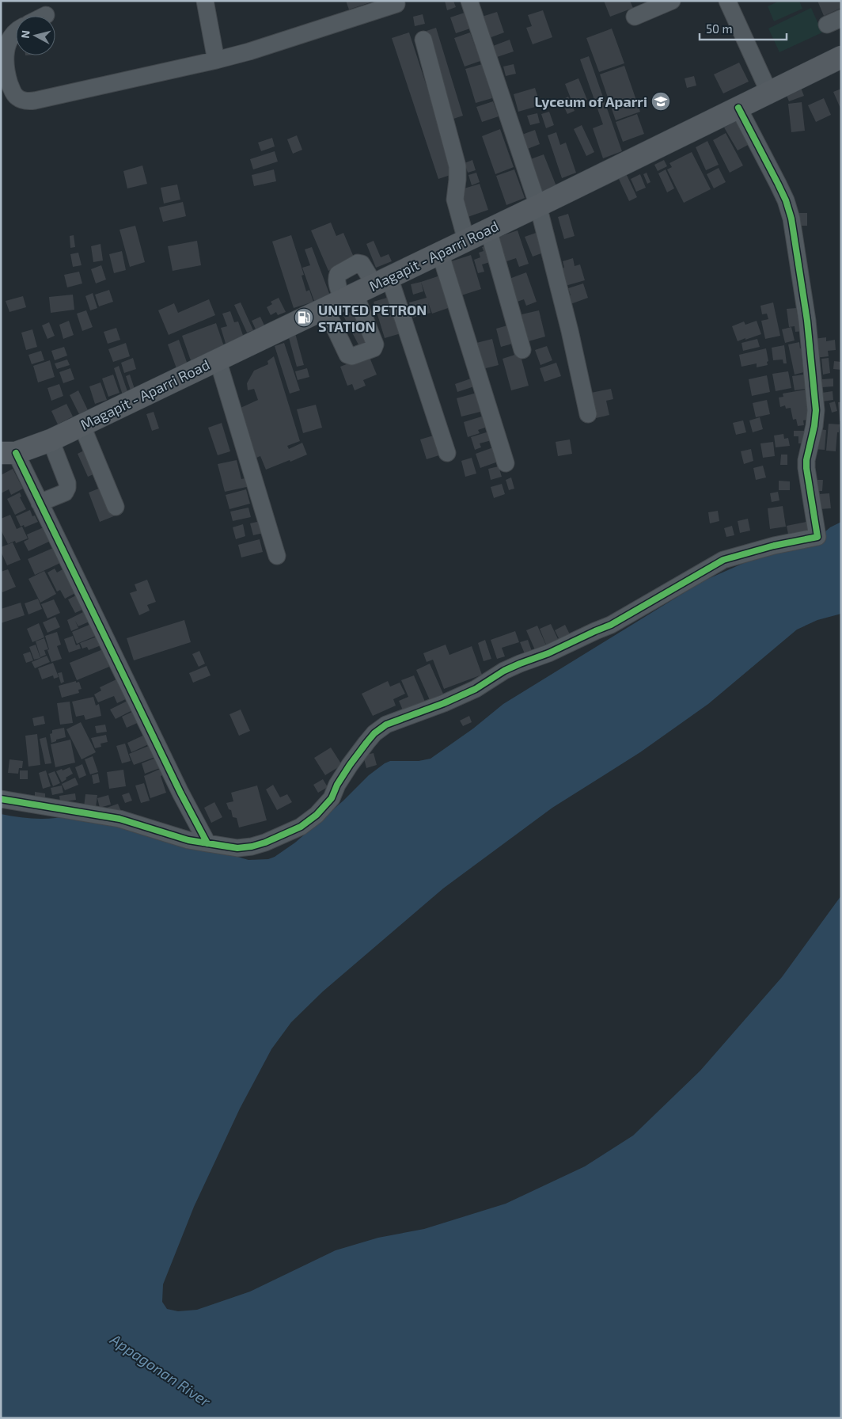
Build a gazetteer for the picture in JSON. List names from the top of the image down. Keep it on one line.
{"streets":{"main road":["Magapit - Aparri Road"]},"water":["Appagonan River"],"places":{"school or university":["Lyceum of Aparri"],"fuel station":["UNITED PETRON STATION"]},"scale_bar":"50 m","north":"left"}
